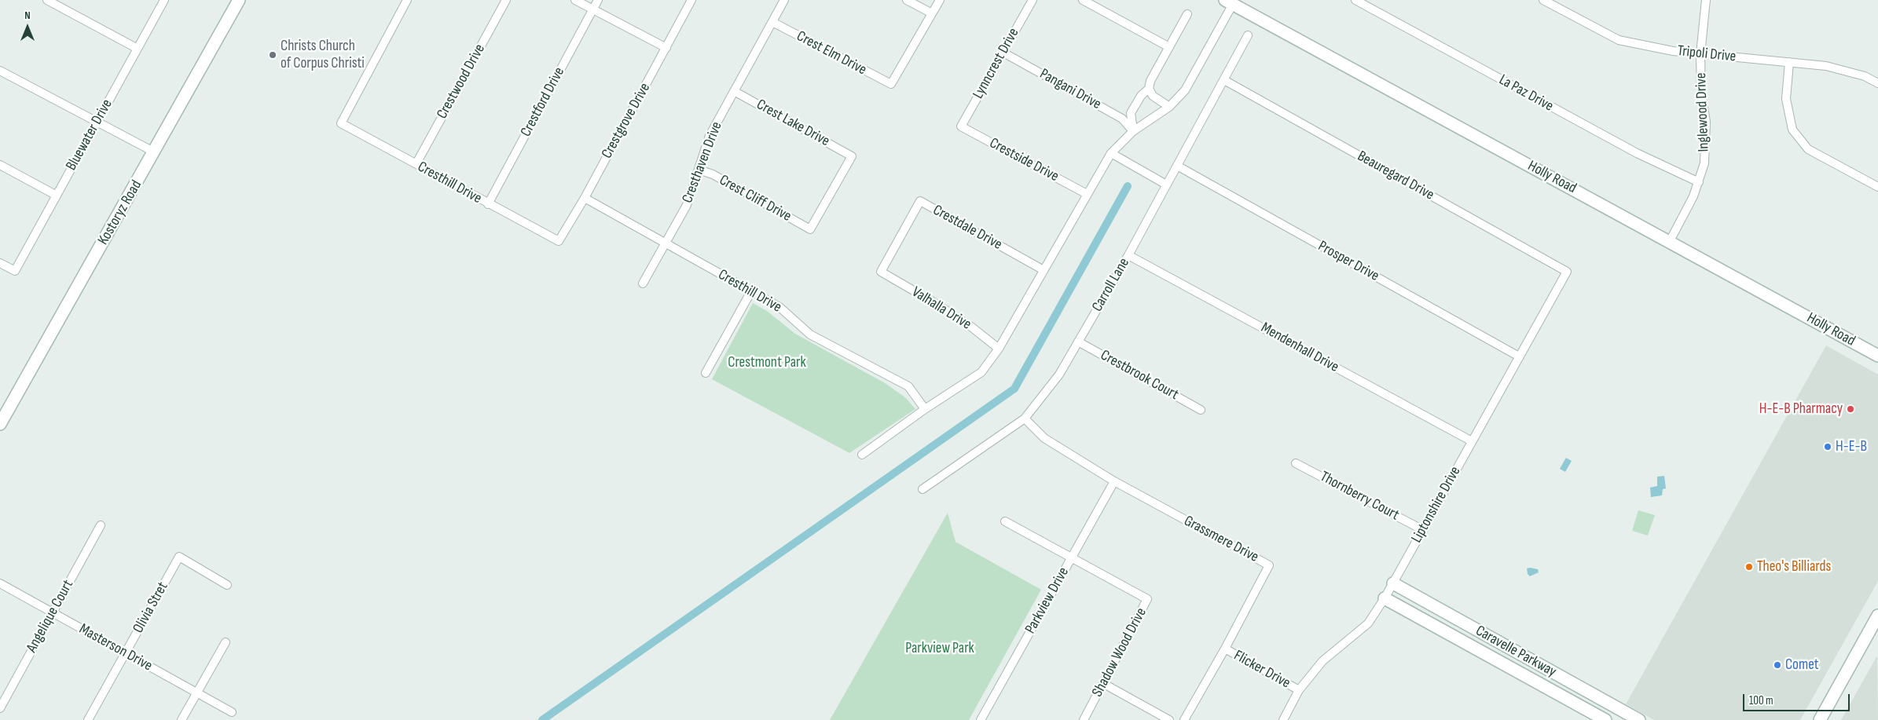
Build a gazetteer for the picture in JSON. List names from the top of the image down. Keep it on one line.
{"streets":{"main road":["Holly Road","Kostoryz Road","Caravelle Parkway"],"street":["Crest Elm Drive","Tripoli Drive","Lynncrest Drive","Crestwood Drive","Pangani Drive","La Paz Drive","Crestford Drive","Inglewood Drive","Crestgrove Drive","Crest Lake Drive","Bluewater Drive","Crestside Drive","Cresthaven Drive","Beauregard Drive","Cresthill Drive","Crest Cliff Drive","Crestdale Drive","Prosper Drive","Carroll Lane","Valhalla Drive","Mendenhall Drive","Crestbrook Court","Thornberry Court","Liptonshire Drive","Grassmere Drive","Parkview Drive","Olivia Stret","Angelique Court","Masterson Drive","Shadow Wood Drive","Flicker Drive"]},"crossings":[["Crest Elm Drive","Cresthaven Drive"],["Tripoli Drive","Inglewood Drive"],["Lynncrest Drive","Pangani Drive"],["Lynncrest Drive","Crestside Drive"],["Crestwood Drive","Cresthill Drive"],["La Paz Drive","Inglewood Drive"],["Crestford Drive","Cresthill Drive"],["Inglewood Drive","Holly Road"],["Crestgrove Drive","Cresthill Drive"],["Crest Lake Drive","Cresthaven Drive"],["Crest Lake Drive","Crest Cliff Drive"],["Cresthaven Drive","Cresthill Drive"],["Cresthaven Drive","Crest Cliff Drive"],["Beauregard Drive","Carroll Lane"],["Beauregard Drive","Liptonshire Drive"],["Crestdale Drive","Valhalla Drive"],["Prosper Drive","Carroll Lane"],["Prosper Drive","Liptonshire Drive"],["Carroll Lane","Mendenhall Drive"],["Carroll Lane","Crestbrook Court"],["Carroll Lane","Grassmere Drive"],["Mendenhall Drive","Liptonshire Drive"],["Thornberry Court","Liptonshire Drive"],["Liptonshire Drive","Caravelle Parkway"],["Liptonshire Drive","Flicker Drive"],["Grassmere Drive","Parkview Drive"],["Grassmere Drive","Flicker Drive"],["Parkview Drive","Shadow Wood Drive"],["Olivia Stret","Masterson Drive"],["Angelique Court","Masterson Drive"]],"parks":["Crestmont Park","Parkview Park"],"places":["Christs Church of Corpus Christi","H-E-B Pharmacy","H-E-B","Theo's Billiards","Comet"],"scale_bar":"100 m","north":"top"}
